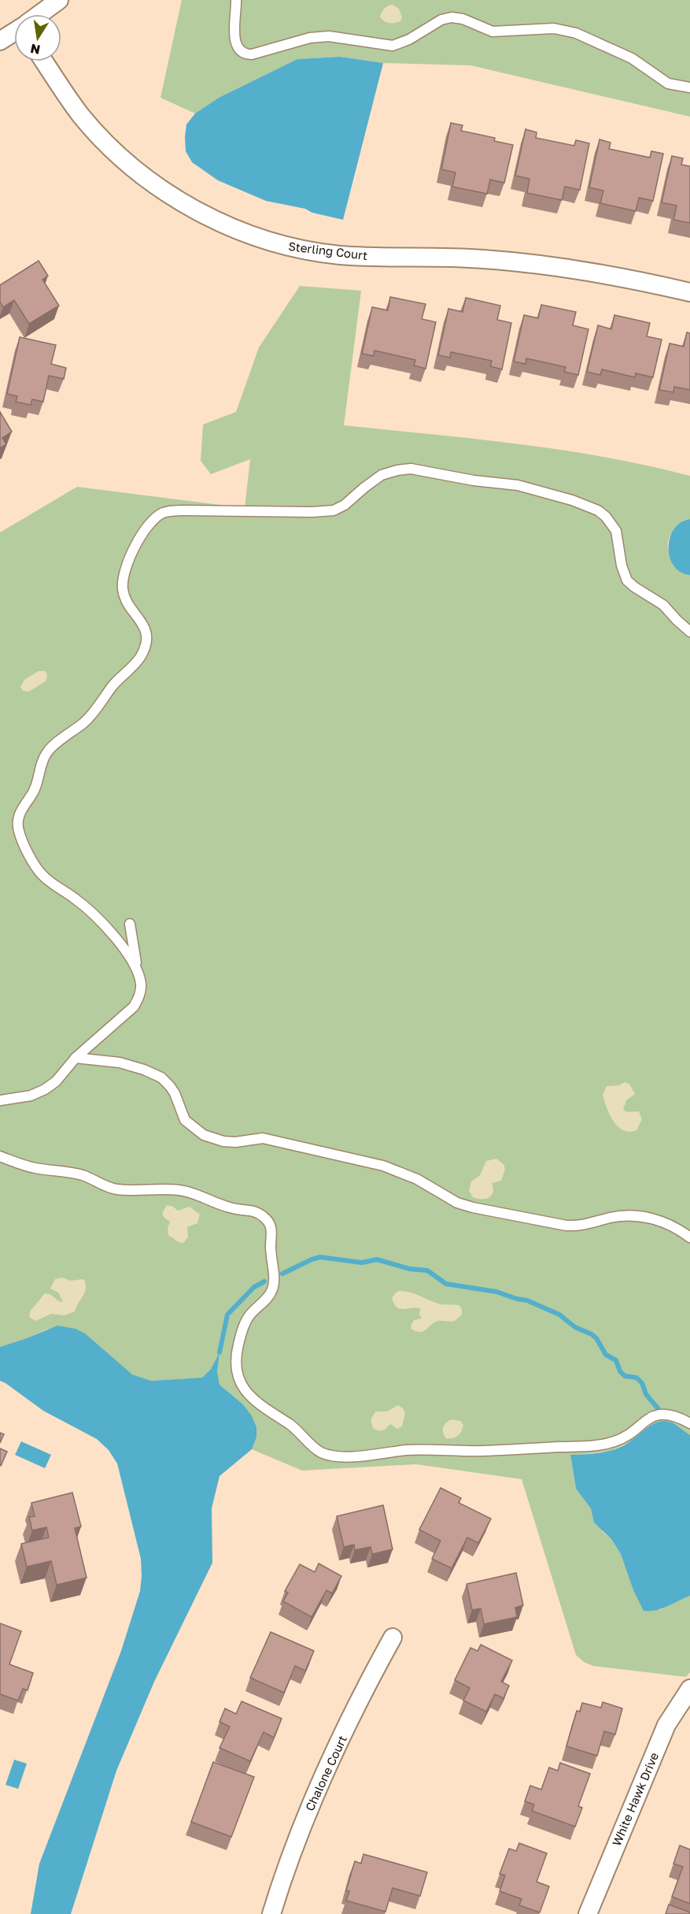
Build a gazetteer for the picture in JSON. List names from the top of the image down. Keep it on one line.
{"streets":{"street":["Sterling Court","Chalone Court","White Hawk Drive"]},"north":"bottom"}
